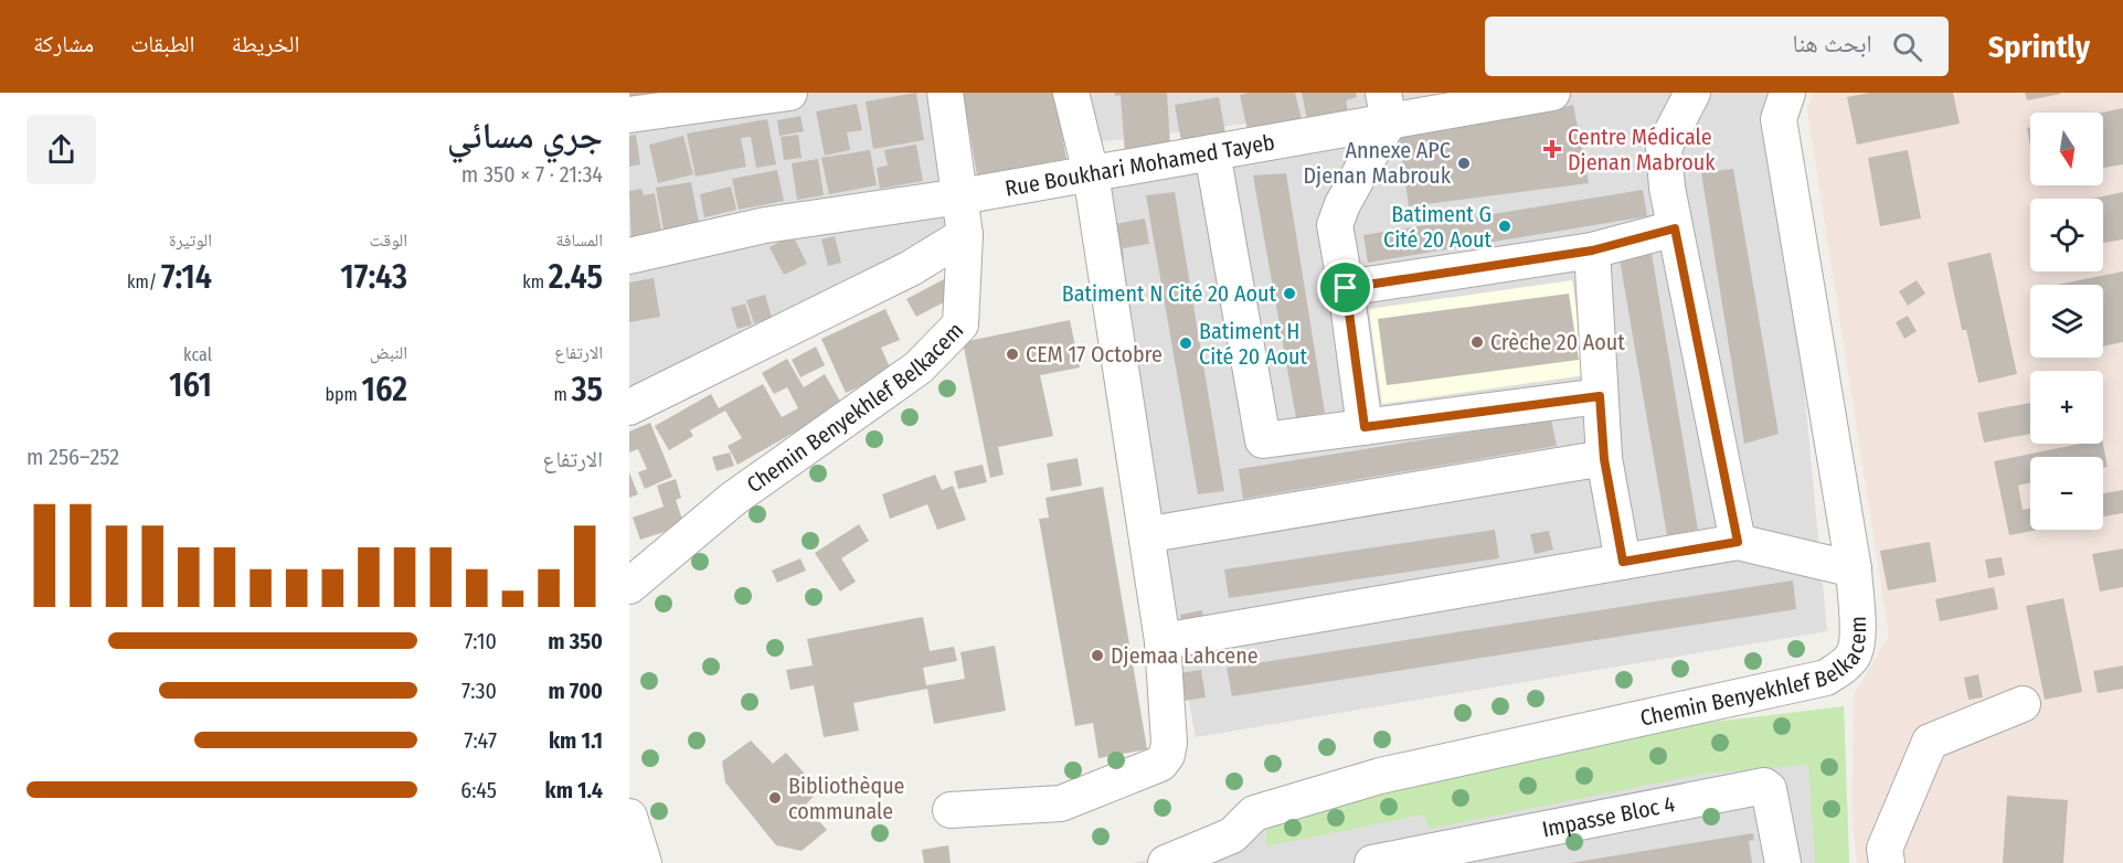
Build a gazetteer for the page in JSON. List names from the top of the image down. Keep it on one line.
{"streets":{"street":["Rue Boukhari Mohamed Tayeb","Chemin Benyekhlef Belkacem","Impasse Bloc 4"]},"crossings":[["Rue Boukhari Mohamed Tayeb","Chemin Benyekhlef Belkacem"]],"places":{"health":["Centre Médicale Djenan Mabrouk"],"other":["Annexe APC Djenan Mabrouk","Batiment G Cité 20 Aout","Batiment N Cité 20 Aout","Crèche 20 Aout","Batiment H Cité 20 Aout","CEM 17 Octobre","Djemaa Lahcene","Bibliothèque communale"]},"north":"bottom","page":{"header":"Sprintly","search":"ابحث هنا","nav":["الخريطة","الطبقات","مشاركة"],"heading":["جري مسائي","21:34 · 7 × 350 m"],"map_buttons":["+","−"],"stats":[["المسافة","2.45 km"],["الوقت","17:43"],["الوتيرة","7:14 /km"],["الارتفاع","35 m"],["النبض","162 bpm"],["kcal","161"]],"chart":["الارتفاع","252–256 m"],"list":[{"name":"350 m","note":"7:10"},{"name":"700 m","note":"7:30"},{"name":"1.1 km","note":"7:47"},{"name":"1.4 km","note":"6:45"}]}}
